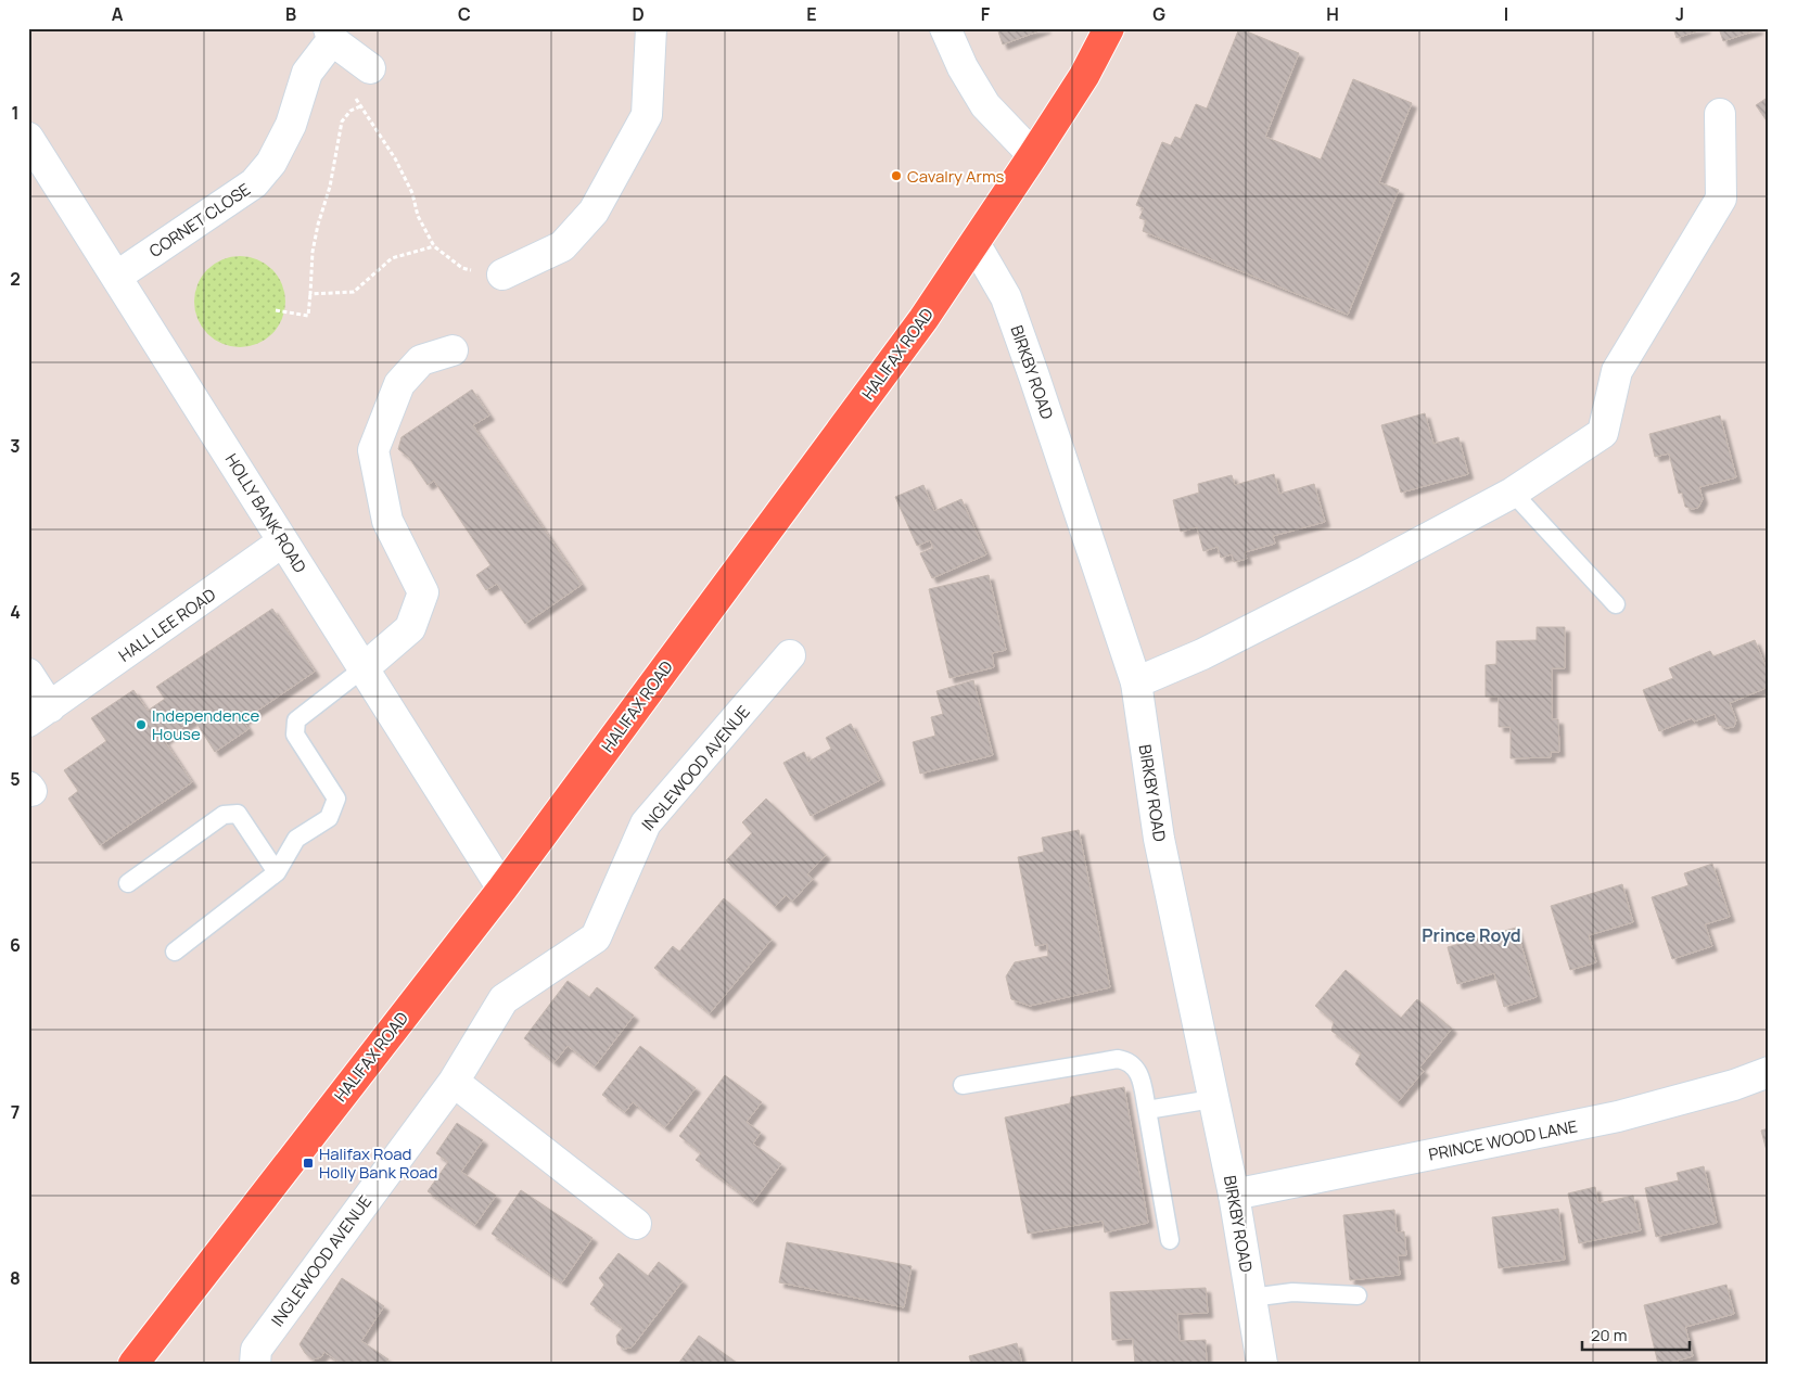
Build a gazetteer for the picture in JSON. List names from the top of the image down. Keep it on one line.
{"streets":{"highway":["HALIFAX ROAD"],"street":["CORNET CLOSE","BIRKBY ROAD","HOLLY BANK ROAD","HALL LEE ROAD","INGLEWOOD AVENUE","PRINCE WOOD LANE"]},"crossings":[["CORNET CLOSE","HOLLY BANK ROAD"],["HALIFAX ROAD","BIRKBY ROAD"],["HALIFAX ROAD","HOLLY BANK ROAD"],["BIRKBY ROAD","PRINCE WOOD LANE"],["HOLLY BANK ROAD","HALL LEE ROAD"]],"districts":["Prince Royd"],"places":{"other":["Cavalry Arms","Independence House"],"transit":["Halifax Road Holly Bank Road"]},"scale_bar":"20 m","grid":{"columns":["A","B","C","D","E","F","G","H","I","J"],"rows":["1","2","3","4","5","6","7","8"]}}
